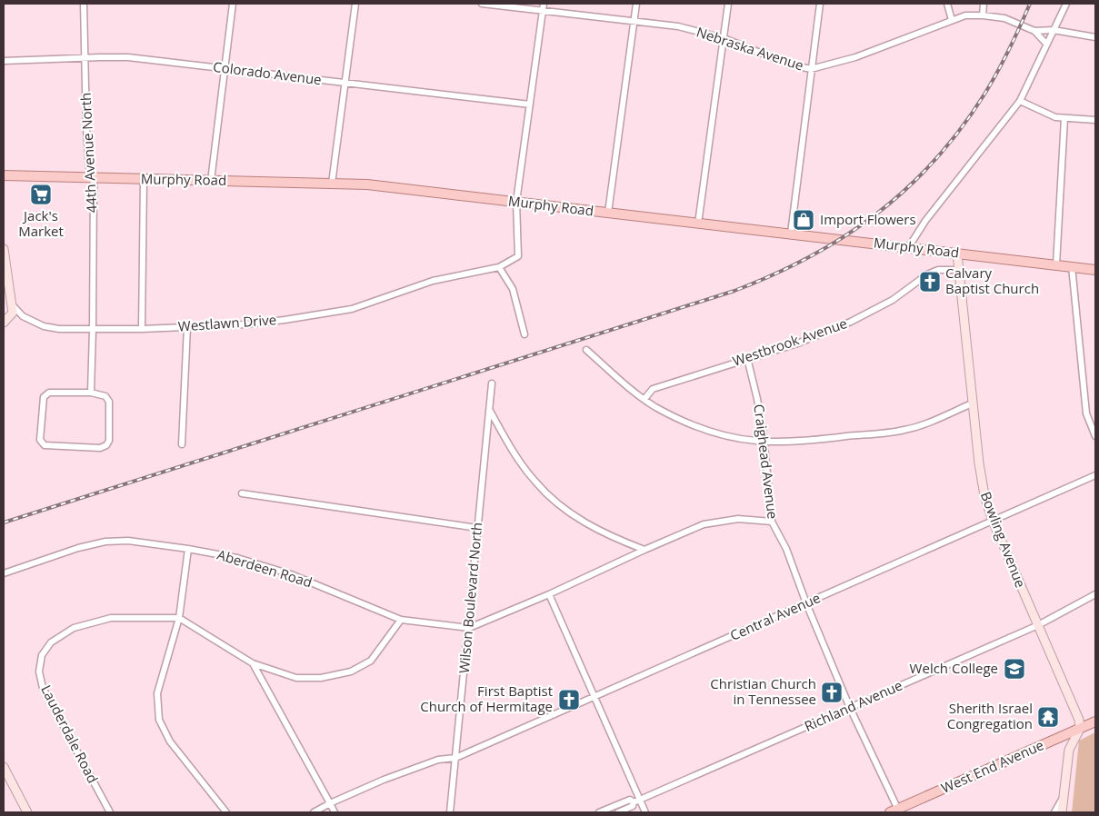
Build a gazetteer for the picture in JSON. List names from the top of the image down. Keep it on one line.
{"streets":{"main road":["Murphy Road","West End Avenue"],"street":["Nebraska Avenue","Colorado Avenue","44th Avenue North","Westlawn Drive","Westbrook Avenue","Craighead Avenue","Bowling Avenue","Aberdeen Road","Wilson Boulevard North","Central Avenue","Richland Avenue","Lauderdale Road"]},"crossings":[["Colorado Avenue","44th Avenue North"],["44th Avenue North","Murphy Road"],["44th Avenue North","Westlawn Drive"],["Murphy Road","Westlawn Drive"],["Murphy Road","Bowling Avenue"],["Westbrook Avenue","Craighead Avenue"],["Westbrook Avenue","Bowling Avenue"],["Craighead Avenue","Central Avenue"],["Craighead Avenue","Richland Avenue"],["Craighead Avenue","West End Avenue"],["Bowling Avenue","Central Avenue"],["Bowling Avenue","Richland Avenue"],["Bowling Avenue","West End Avenue"],["Aberdeen Road","Wilson Boulevard North"],["Wilson Boulevard North","Central Avenue"]],"places":{"supermarket":["Jack's Market"],"shop":["Import Flowers"],"church":["Calvary Baptist Church","Christian Church in Tennessee","First Baptist Church of Hermitage"],"school or university":["Welch College"],"temple":["Sherith Israel Congregation"]}}
